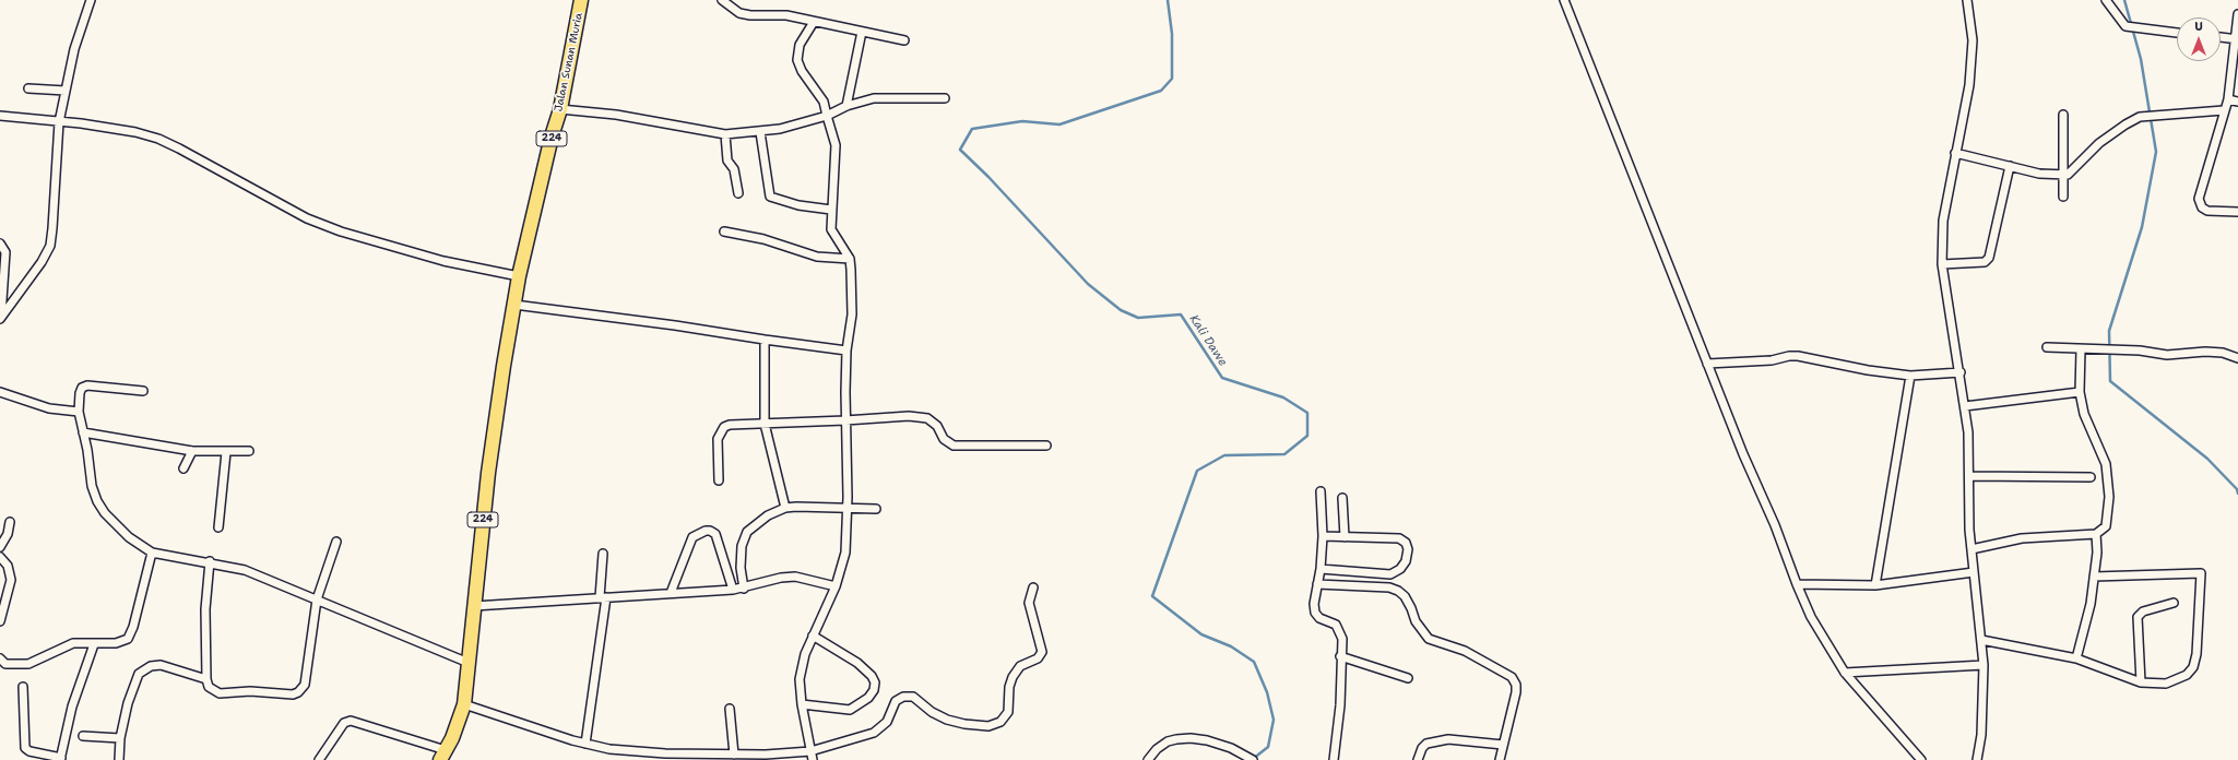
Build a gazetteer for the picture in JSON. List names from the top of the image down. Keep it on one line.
{"streets":{"main road":["Jalan Sunan Muria","224"]},"crossings":[["Jalan Sunan Muria","224"]],"water":["Kali Dawe"],"north":"top"}
